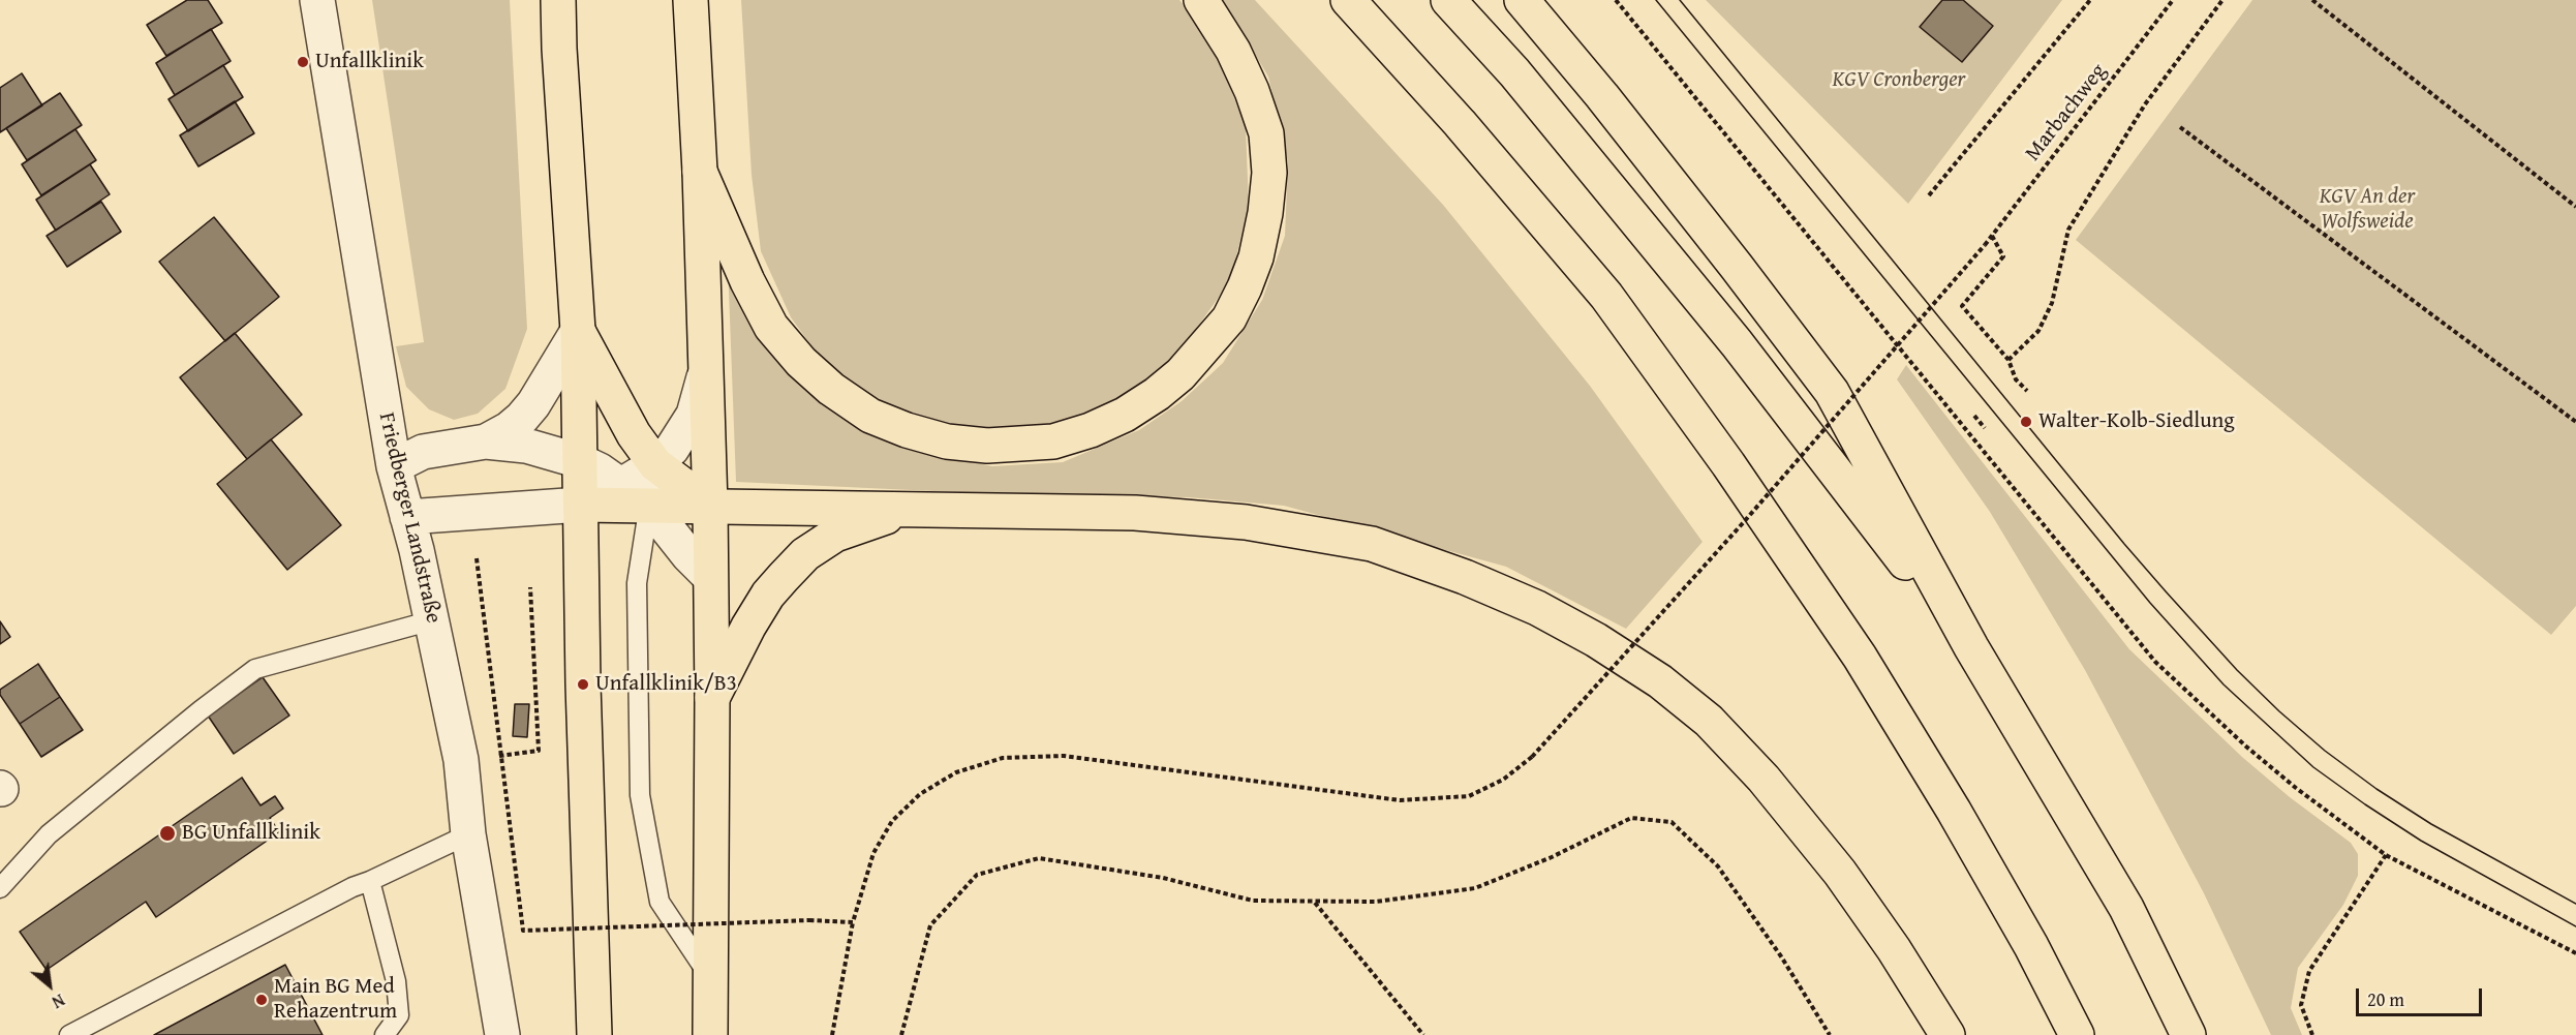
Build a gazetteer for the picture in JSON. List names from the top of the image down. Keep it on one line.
{"streets":{"street":["Friedberger Landstraße"],"path":["Marbachweg"]},"parks":["KGV Cronberger","KGV An der Wolfsweide"],"places":["Unfallklinik","Walter-Kolb-Siedlung","Unfallklinik/B3","BG Unfallklinik","Main BG Med Rehazentrum"],"scale_bar":"20 m","north":"bottom right"}
